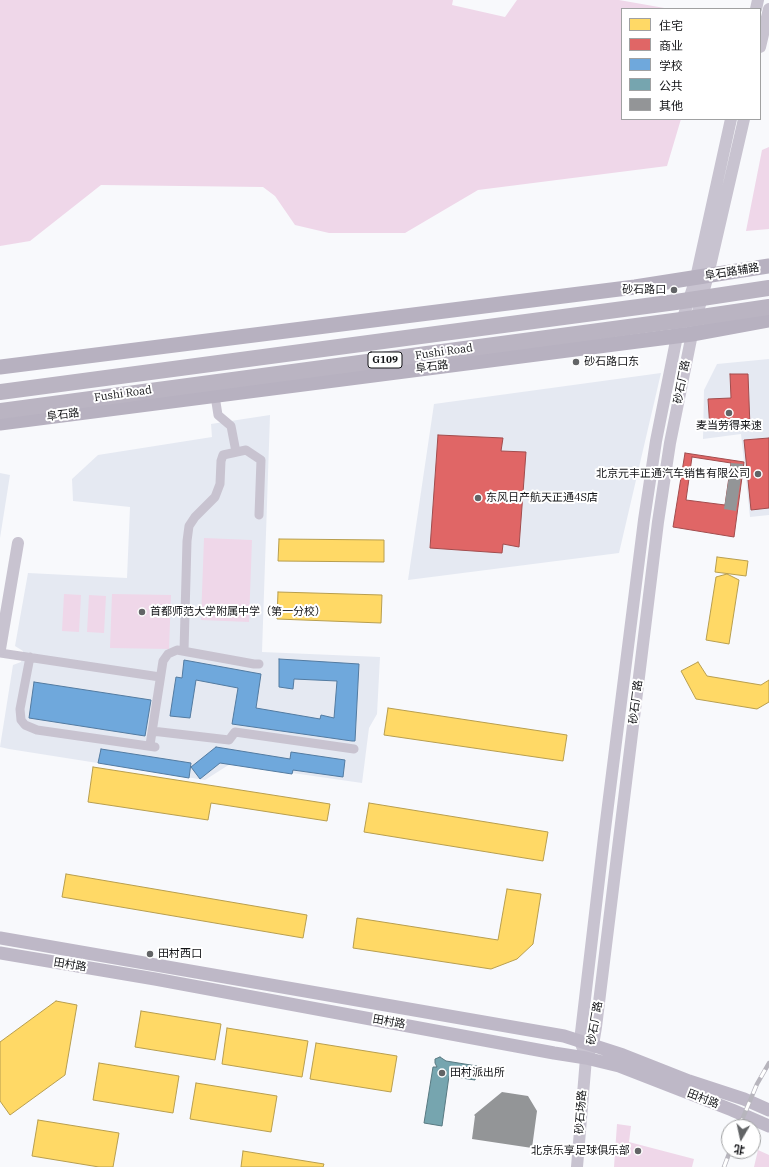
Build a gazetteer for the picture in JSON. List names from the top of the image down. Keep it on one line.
{"streets":{"highway":["Fushi Road","G109"],"main road":["阜石路辅路","阜石路","田村路"],"street":["砂石厂路","砂石场路"]},"crossings":[["阜石路辅路","砂石厂路"],["阜石路","砂石厂路"],["砂石厂路","田村路"],["砂石厂路","砂石场路"],["田村路","砂石场路"]],"places":["砂石路口","砂石路口东","麦当劳得来速","北京元丰正通汽车销售有限公司","东风日产航天正通4S店","首都师范大学附属中学（第一分校）","田村西口","田村派出所","北京乐享足球俱乐部"],"legend":["住宅","商业","学校","公共","其他"],"north":"bottom"}
